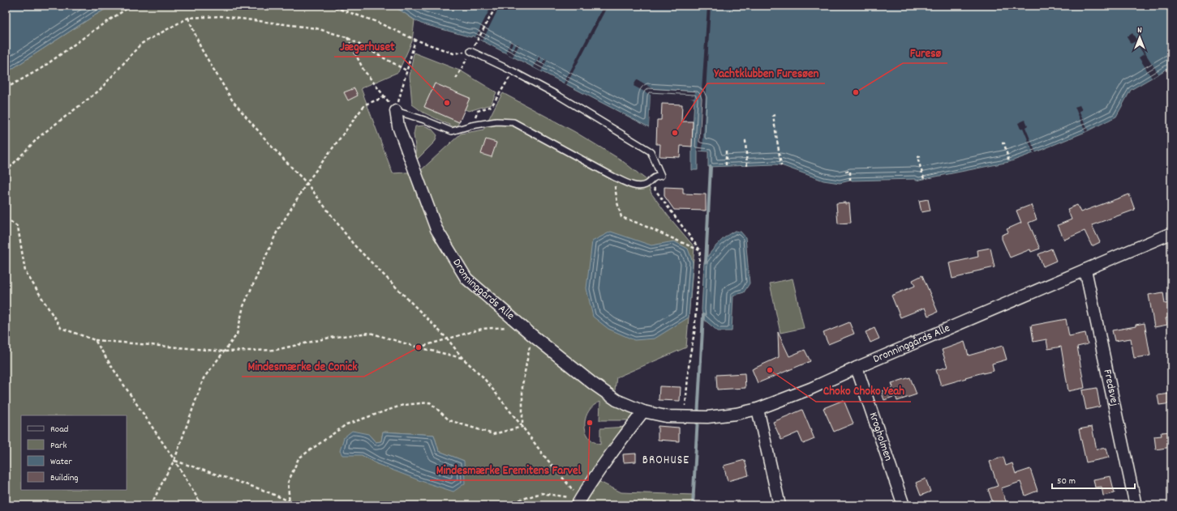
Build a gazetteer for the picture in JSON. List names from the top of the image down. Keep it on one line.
{"streets":{"street":["Dronninggårds Alle","Fredsvej","Krogholmen"]},"crossings":[["Dronninggårds Alle","Fredsvej"],["Dronninggårds Alle","Krogholmen"]],"districts":["BROHUSE"],"places":["Furesø","Jægerhuset","Yachtklubben Furesøen","Mindesmærke de Conick","Choko Choko Yeah","Mindesmærke Eremitens Farvel"],"legend":["Road","Park","Water","Building"],"scale_bar":"50 m","north":"top"}
